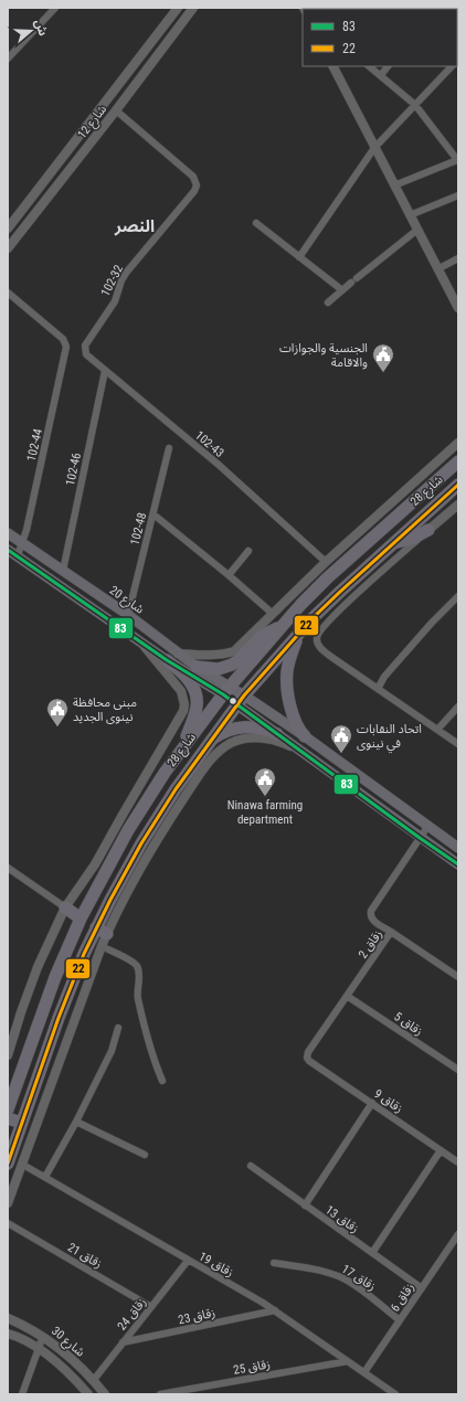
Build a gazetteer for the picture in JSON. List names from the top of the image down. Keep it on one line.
{"streets":{"highway":["شارع 28"],"main road":["شارع 12","شارع 20","شارع 30"],"street":["102-32","102-43","102-44","102-46","102-48","زقاق 2","زقاق 5","زقاق 9","زقاق 13","زقاق 21","زقاق 19","زقاق 17","زقاق 6","زقاق 24","زقاق 23","زقاق 25"]},"crossings":[["شارع 12","102-32"],["102-32","102-43"],["102-43","102-46"],["102-44","شارع 20"],["102-46","شارع 20"],["شارع 28","شارع 20"],["102-48","شارع 20"],["زقاق 2","زقاق 5"],["زقاق 2","زقاق 9"],["زقاق 13","زقاق 6"],["زقاق 21","زقاق 24"],["زقاق 19","زقاق 6"],["زقاق 19","زقاق 24"],["زقاق 19","زقاق 23"],["زقاق 19","زقاق 25"],["زقاق 17","زقاق 6"],["زقاق 24","زقاق 23"],["زقاق 24","شارع 30"]],"districts":["النصر"],"places":{"public building":["الجنسية والجوازات والاقامة","مبنى محافظة نينوى الجديد","اتحاد النقابات في نينوى","Ninawa farming department"]},"lines":["transit line 22","transit line 83"],"legend":["83","22"],"north":"right"}
